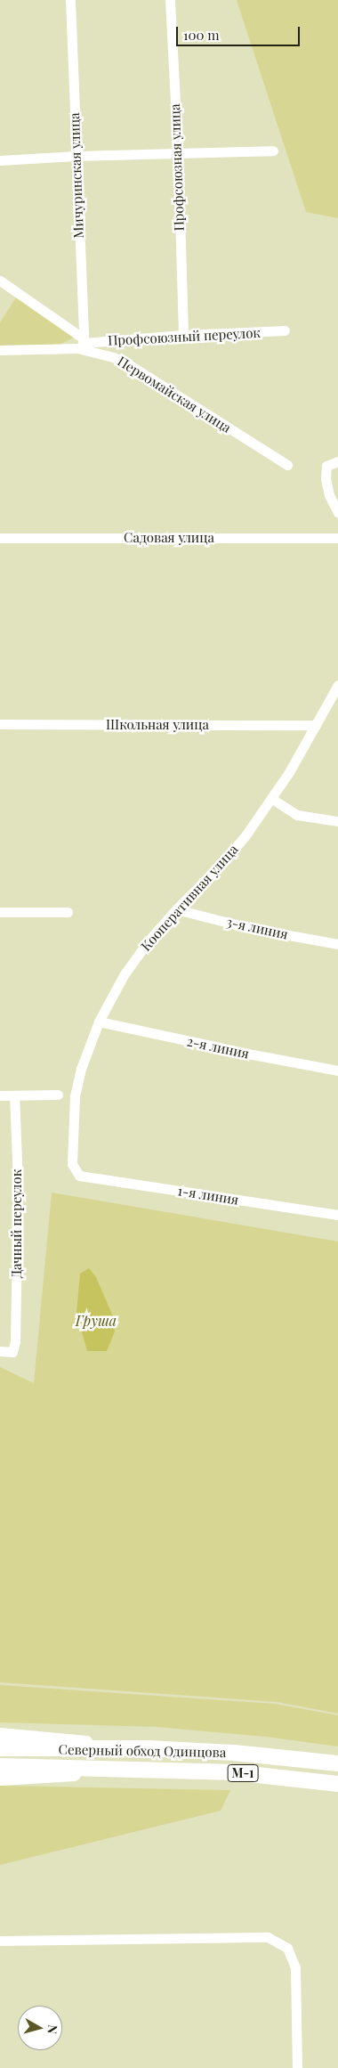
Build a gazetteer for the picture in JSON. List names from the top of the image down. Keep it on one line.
{"streets":{"highway":["Северный обход Одинцова","М-1"],"street":["Профсоюзная улица","Мичуринская улица","Профсоюзный переулок","Первомайская улица","Садовая улица","Школьная улица","Кооперативная улица","3-я линия","2-я линия","1-я линия","Дачный переулок"]},"crossings":[["Профсоюзная улица","Профсоюзный переулок"],["Мичуринская улица","Профсоюзный переулок"],["Мичуринская улица","Первомайская улица"],["Профсоюзный переулок","Первомайская улица"],["Школьная улица","Кооперативная улица"],["Кооперативная улица","3-я линия"],["Кооперативная улица","2-я линия"],["Кооперативная улица","1-я линия"]],"water":["Груша"],"scale_bar":"100 m","north":"right"}
